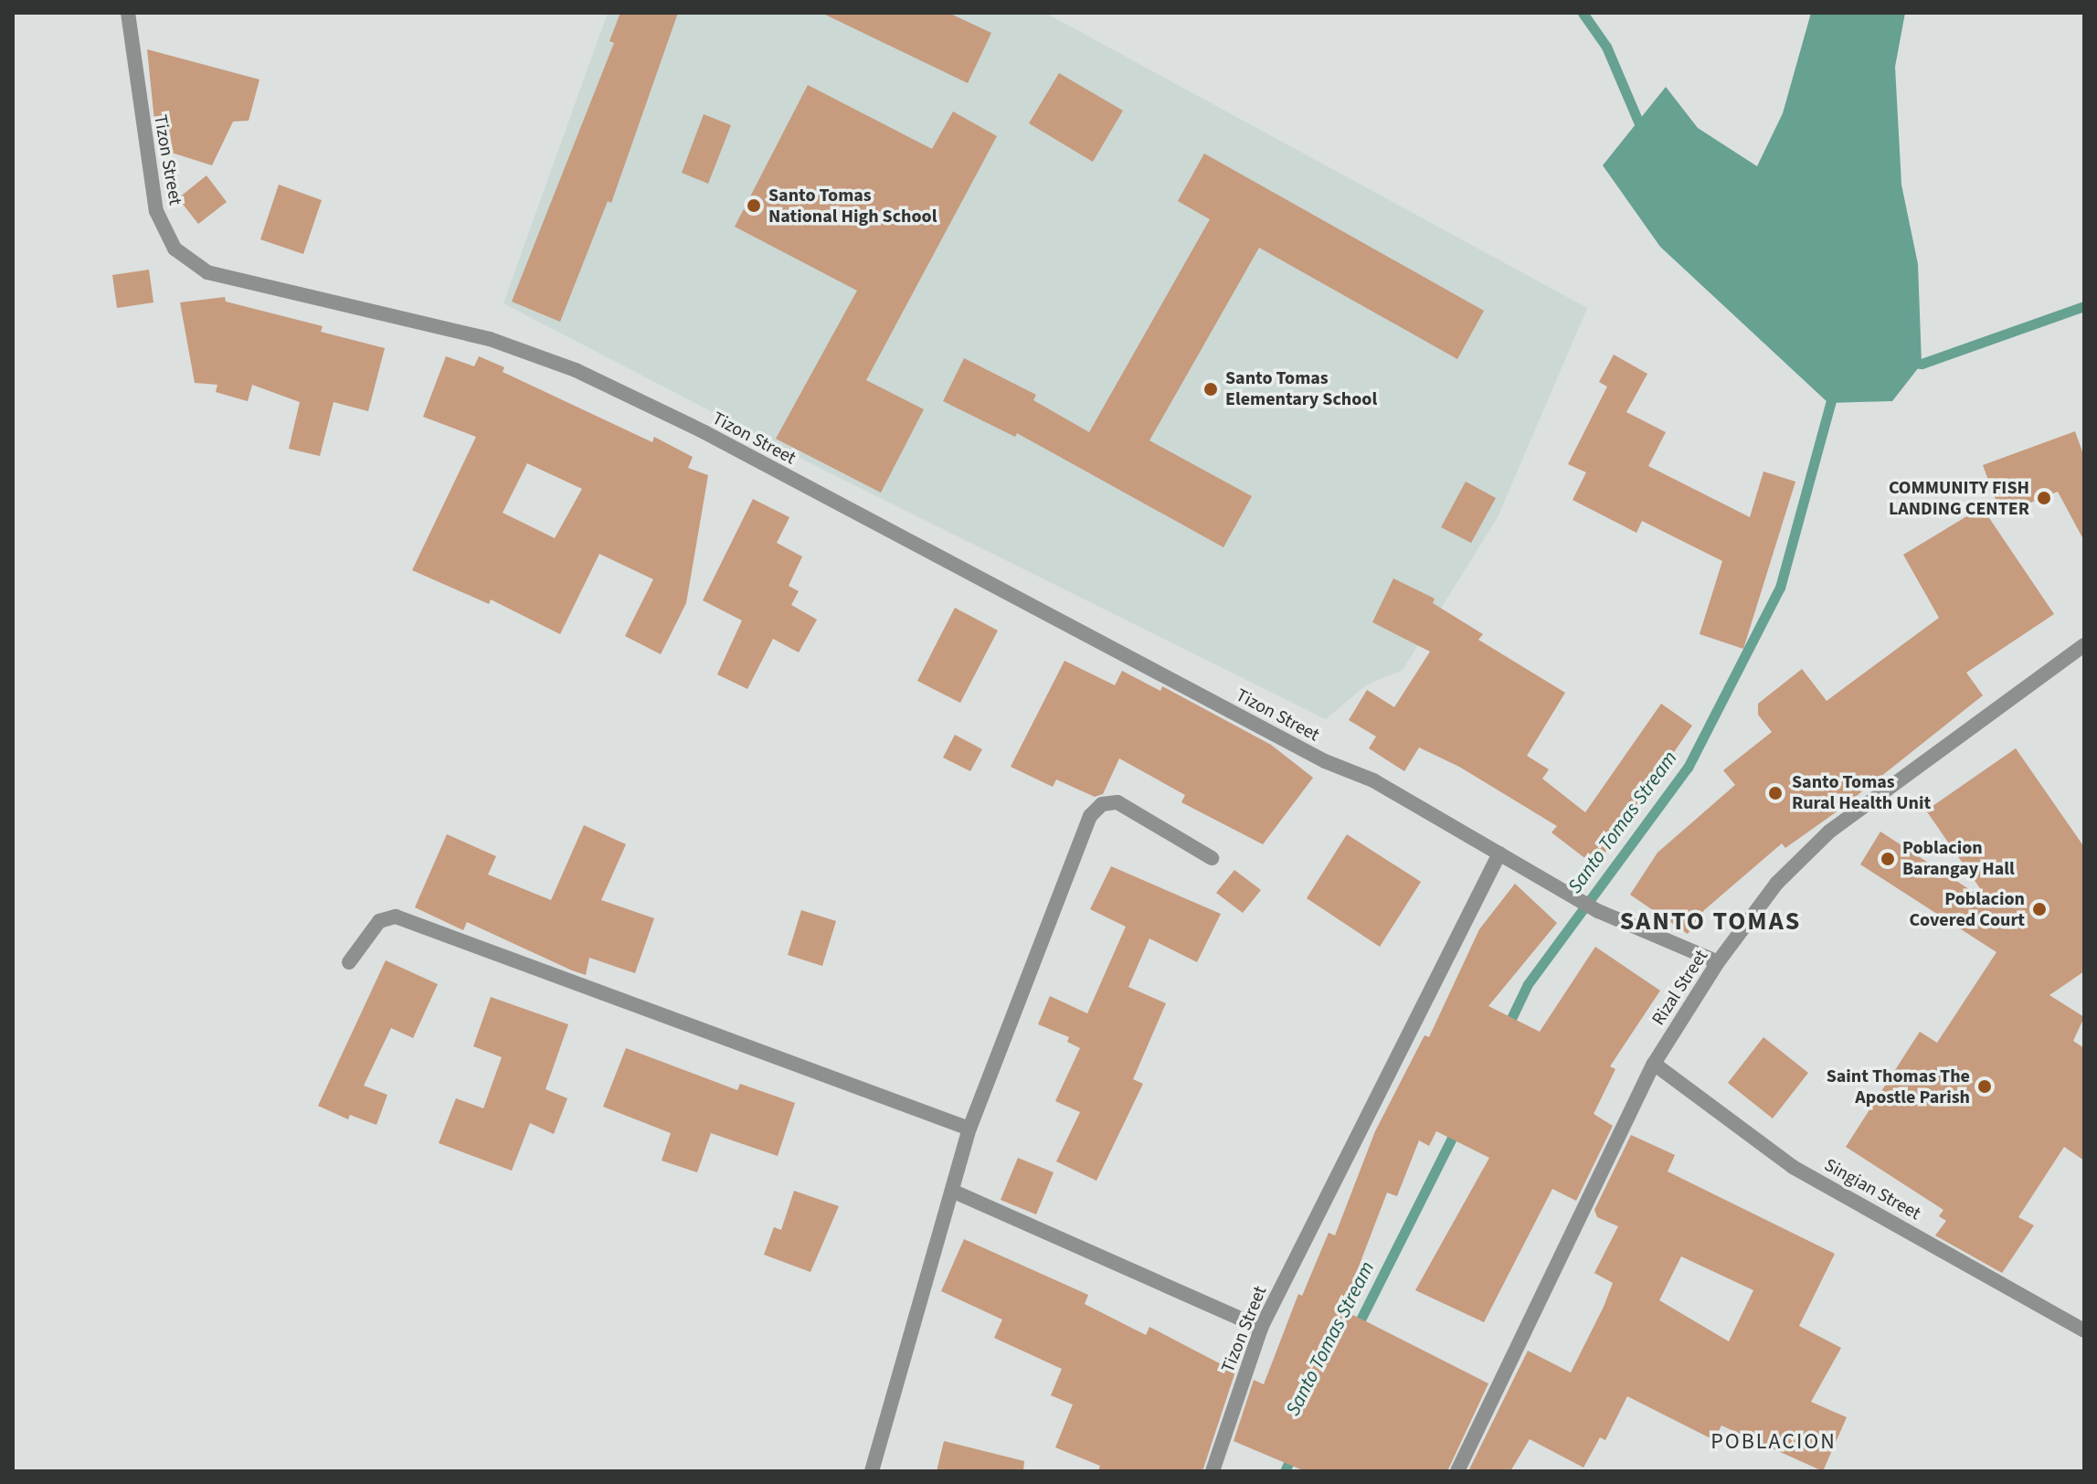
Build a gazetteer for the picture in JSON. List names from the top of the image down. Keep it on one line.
{"streets":{"street":["Tizon Street","Rizal Street","Singian Street"]},"crossings":[["Tizon Street","Rizal Street"],["Rizal Street","Singian Street"]],"districts":["SANTO TOMAS","POBLACION"],"water":["Santo Tomas Stream"],"places":["Santo Tomas National High School","Santo Tomas Elementary School","COMMUNITY FISH LANDING CENTER","Santo Tomas Rural Health Unit","Poblacion Barangay Hall","Poblacion Covered Court","Saint Thomas The Apostle Parish"]}
